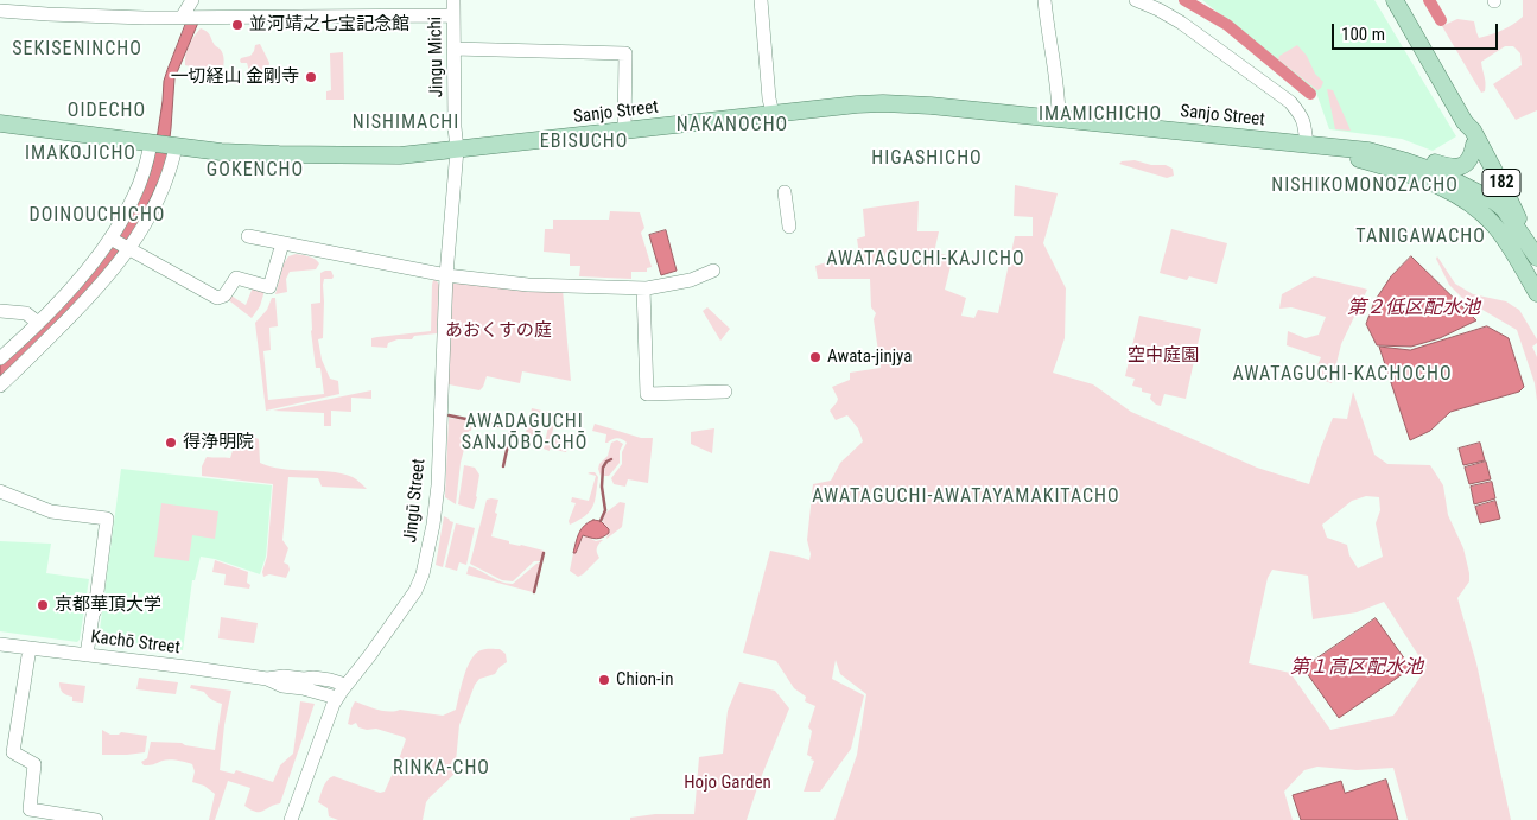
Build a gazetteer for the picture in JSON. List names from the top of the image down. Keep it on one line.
{"streets":{"main road":["Sanjo Street","182"],"street":["Jingu Michi","Jingū Street","Kachō Street"]},"crossings":[["Jingu Michi","Sanjo Street"],["Jingu Michi","Jingū Street"],["Sanjo Street","182"],["Sanjo Street","Jingū Street"],["Jingū Street","Kachō Street"]],"districts":["SEKISENINCHO","OIDECHO","IMAMICHICHO","NISHIMACHI","NAKANOCHO","EBISUCHO","IMAKOJICHO","HIGASHICHO","GOKENCHO","NISHIKOMONOZACHO","DOINOUCHICHO","TANIGAWACHO","AWATAGUCHI-KAJICHO","AWATAGUCHI-KACHOCHO","AWADAGUCHI SANJŌBŌ-CHŌ","AWATAGUCHI-AWATAYAMAKITACHO","RINKA-CHO"],"water":["第２低区配水池","第１高区配水池"],"parks":["あおくすの庭","空中庭園","Hojo Garden"],"places":["並河靖之七宝記念館","一切経山 金剛寺","Awata-jinjya","得浄明院","京都華頂大学","Chion-in"],"scale_bar":"100 m"}
